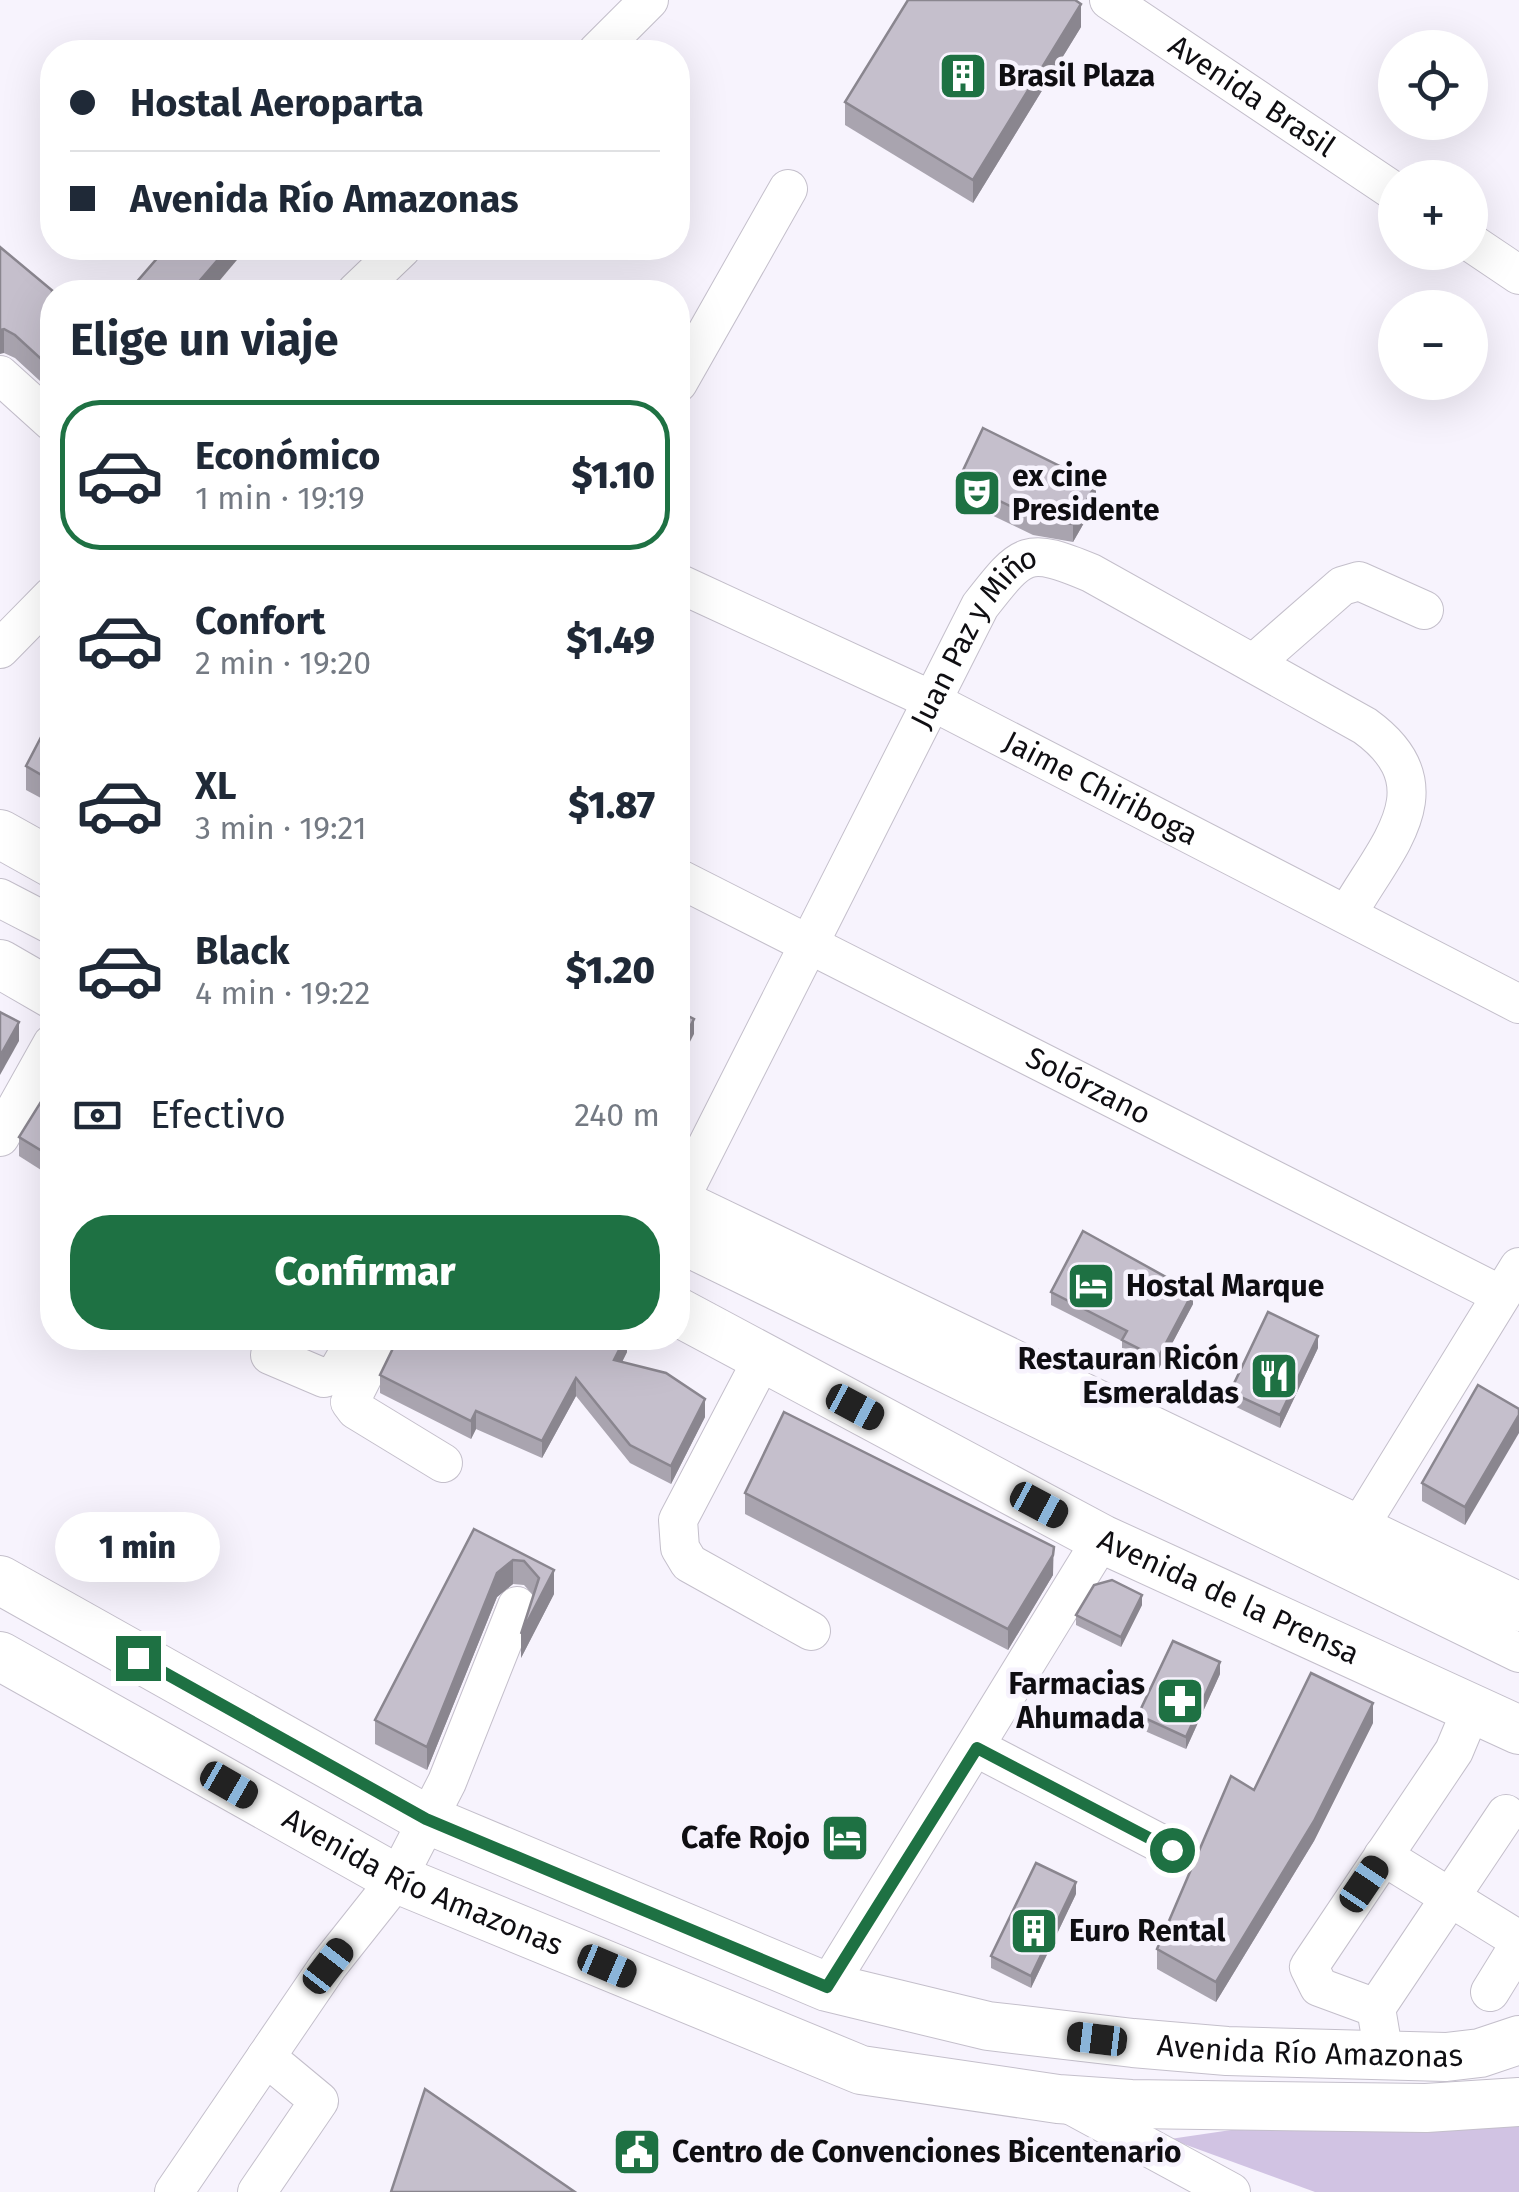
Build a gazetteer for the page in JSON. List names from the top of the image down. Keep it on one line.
{"streets":{"main road":["Avenida de la Prensa","Avenida Río Amazonas"],"street":["Avenida Brasil","Juan Paz y Miño","Jaime Chiriboga","Solórzano"]},"crossings":[["Juan Paz y Miño","Jaime Chiriboga"],["Juan Paz y Miño","Solórzano"]],"places":{"building":["Brasil Plaza","Euro Rental"],"theatre":["ex cine Presidente"],"hotel":["Hostal Marque","Cafe Rojo"],"restaurant":["Restauran Ricón Esmeraldas"],"pharmacy":["Farmacias Ahumada"],"public building":["Centro de Convenciones Bicentenario"]},"page":{"map_buttons":["+","−"],"banner":["Hostal Aeroparta","Avenida Río Amazonas"],"heading":"Elige un viaje","list":[{"name":"Económico","note":"1 min · 19:19","value":"$1.10"},{"name":"Confort","note":"2 min · 19:20","value":"$1.49"},{"name":"XL","note":"3 min · 19:21","value":"$1.87"},{"name":"Black","note":"4 min · 19:22","value":"$1.20"}],"pay":["Efectivo","240 m"],"buttons":"Confirmar","bubble":"1 min"}}
